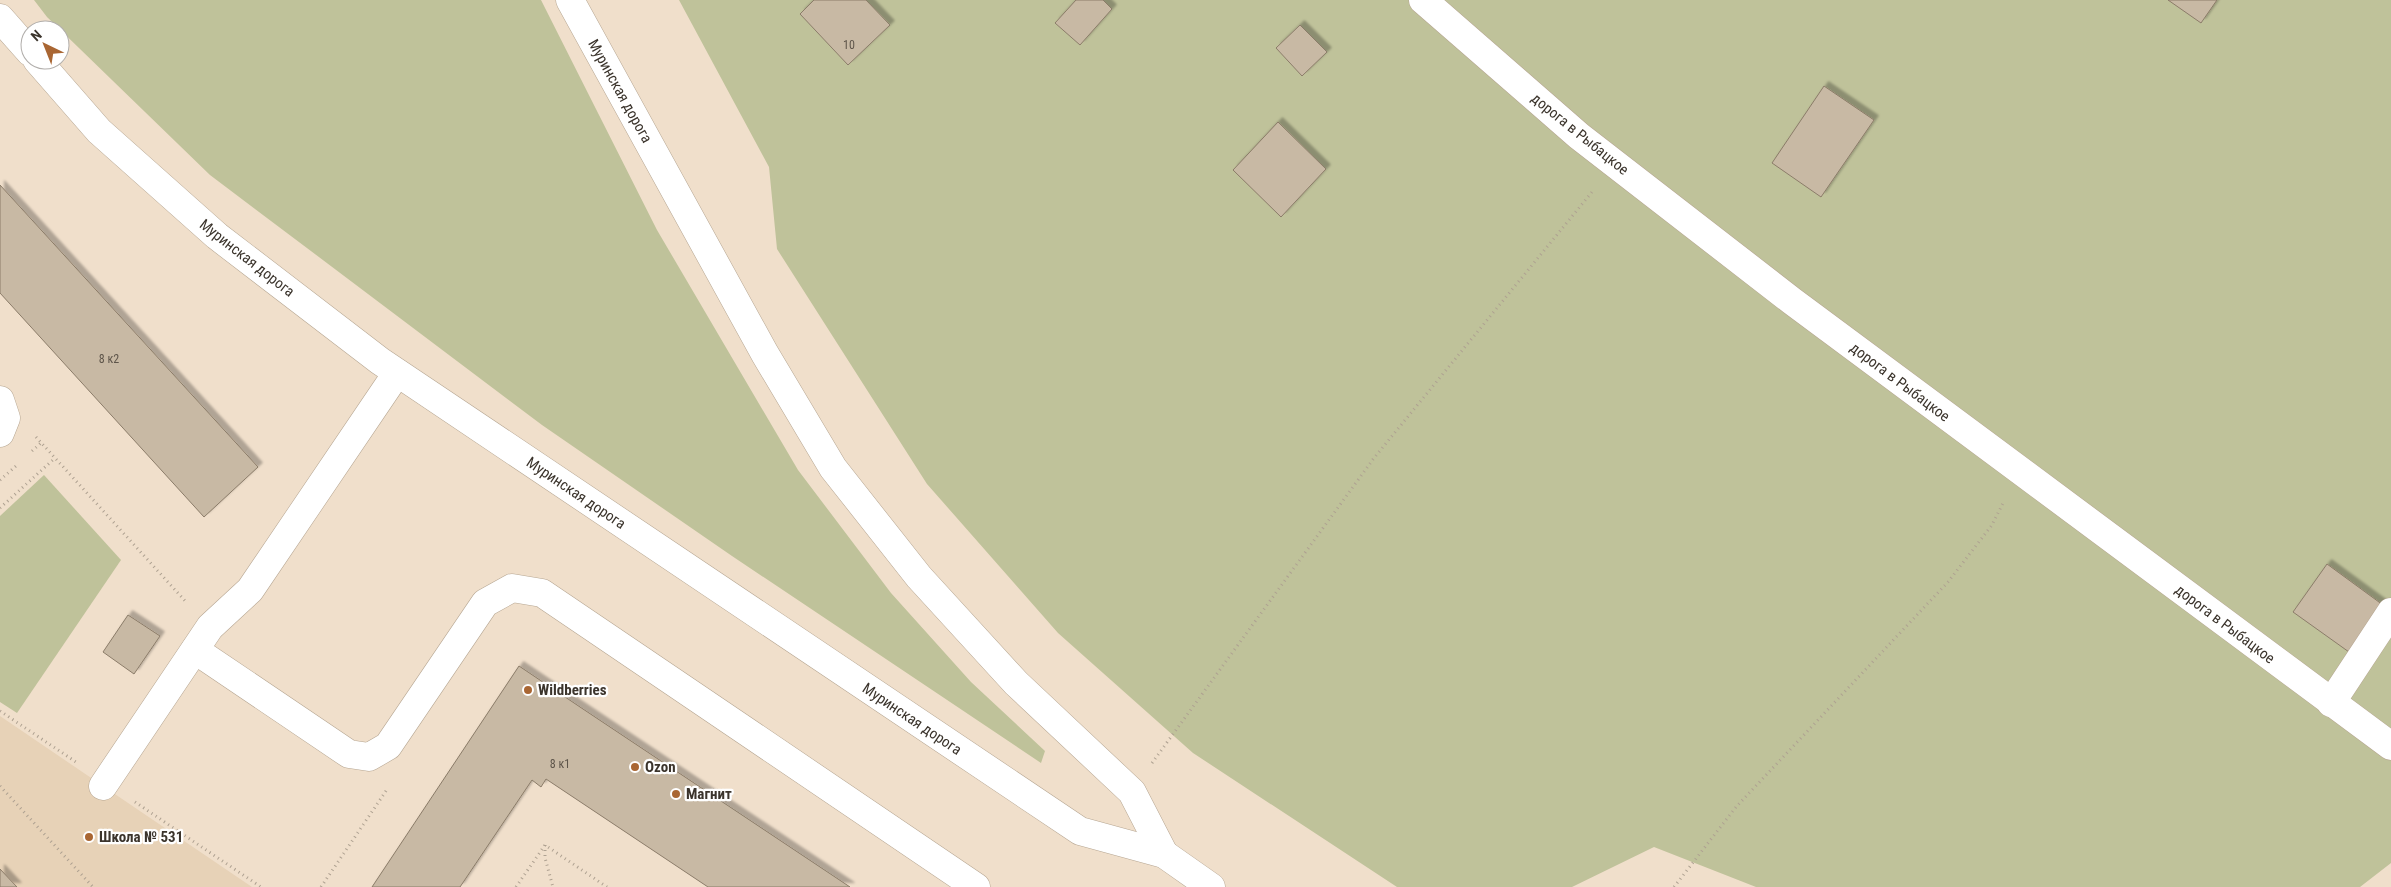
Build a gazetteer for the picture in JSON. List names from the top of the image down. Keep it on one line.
{"streets":{"street":["Муринская дорога","дорога в Рыбацкое"]},"places":["Wildberries","Ozon","Магнит","Школа № 531"],"house_numbers":["10","8 к2","8 к1"],"north":"top left"}
